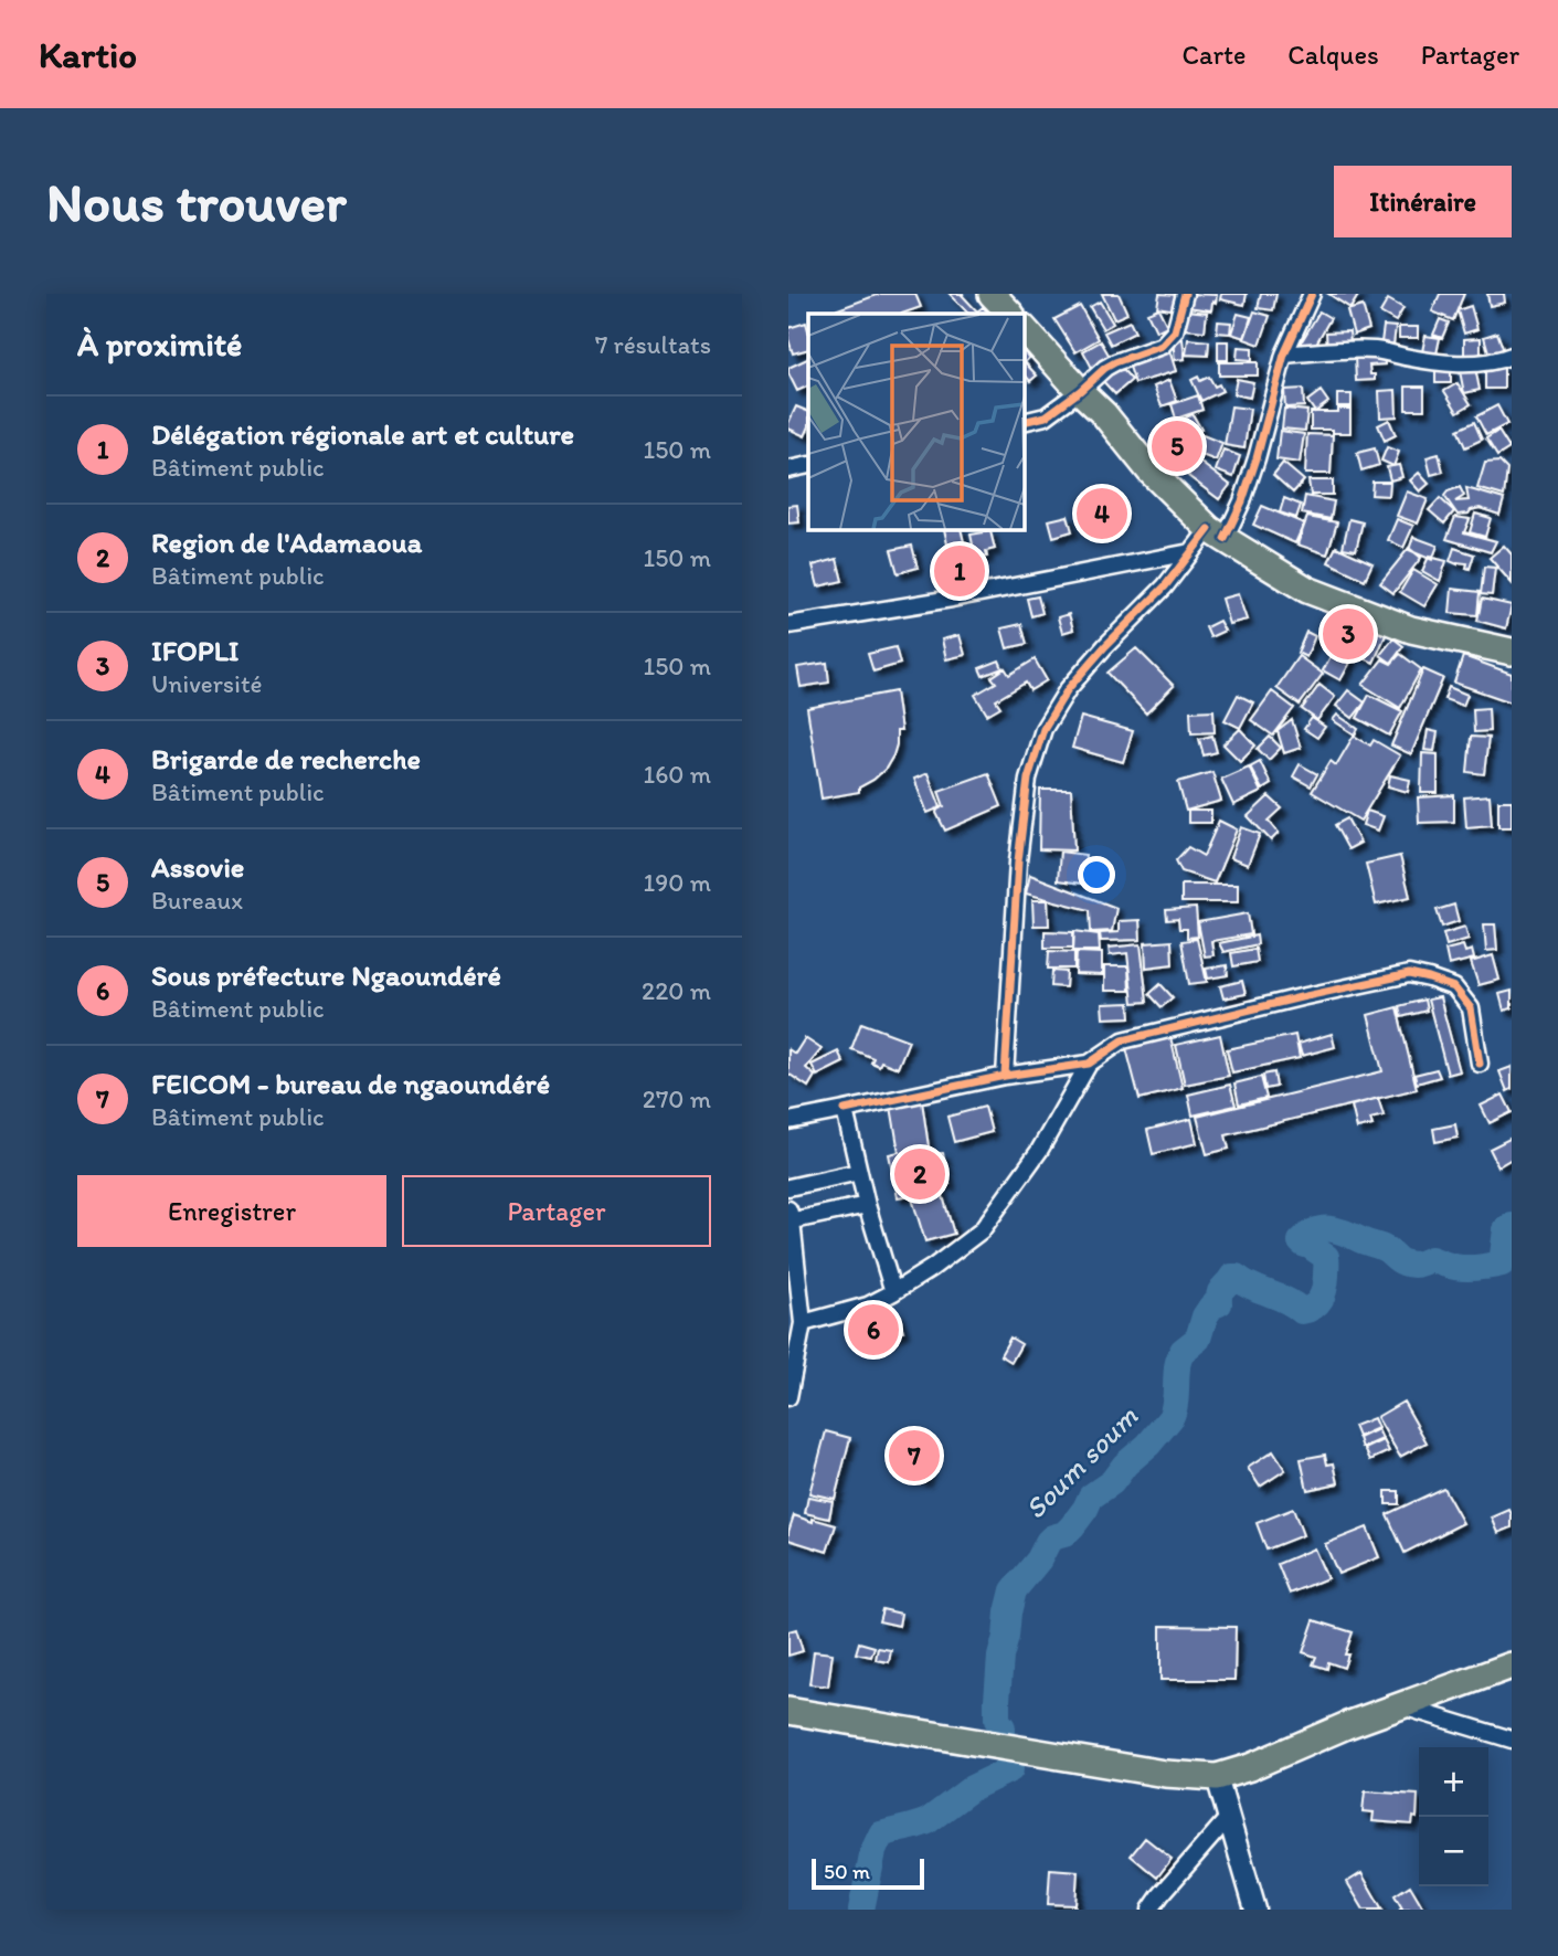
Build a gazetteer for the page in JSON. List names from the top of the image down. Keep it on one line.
{"water":["Soum soum"],"scale_bar":"50 m","page":{"header":"Kartio","nav":["Carte","Calques","Partager"],"buttons":["Itinéraire",["Enregistrer","Partager"]],"title":"Nous trouver","heading":["À proximité","7 résultats"],"list":[{"mark":"1","name":"Délégation régionale art et culture","note":"Bâtiment public","value":"150 m"},{"mark":"2","name":"Region de l'Adamaoua","note":"Bâtiment public","value":"150 m"},{"mark":"3","name":"IFOPLI","note":"Université","value":"150 m"},{"mark":"4","name":"Brigarde de recherche","note":"Bâtiment public","value":"160 m"},{"mark":"5","name":"Assovie","note":"Bureaux","value":"190 m"},{"mark":"6","name":"Sous préfecture Ngaoundéré","note":"Bâtiment public","value":"220 m"},{"mark":"7","name":"FEICOM - bureau de ngaoundéré","note":"Bâtiment public","value":"270 m"}],"pins":["5","4","1","3","2","6","7"],"map_buttons":["+","−"],"scale":"50 m"}}
